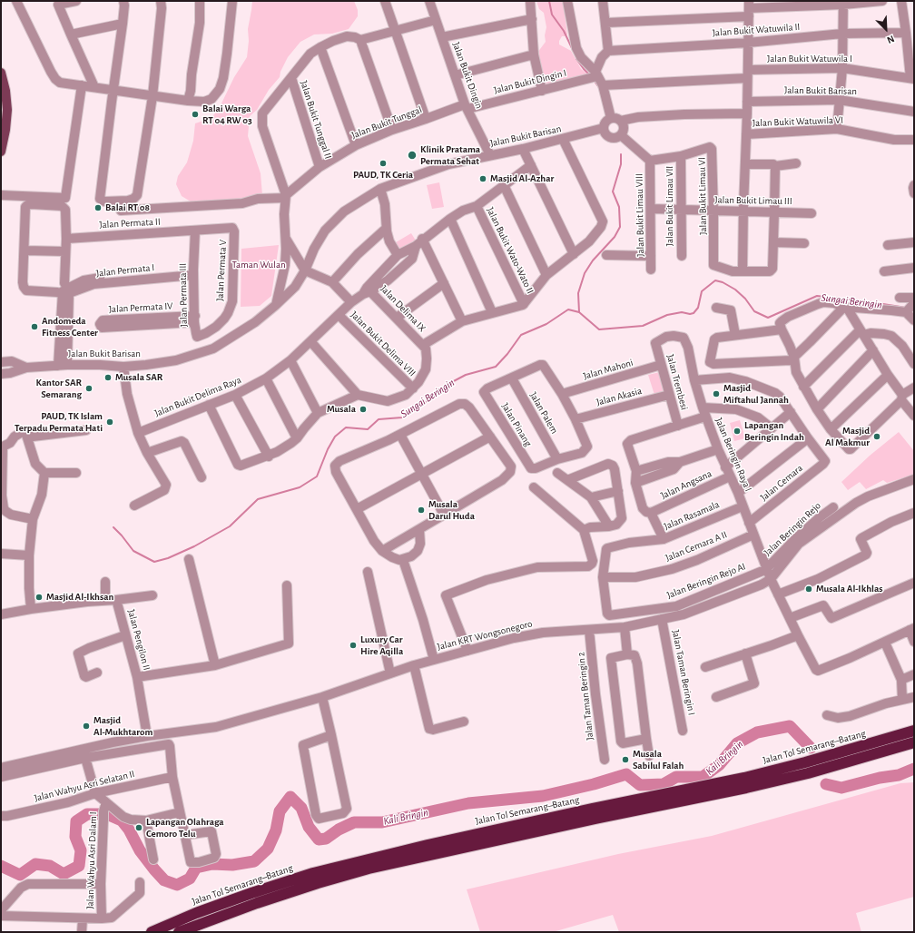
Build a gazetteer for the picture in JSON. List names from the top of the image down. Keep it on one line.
{"streets":{"highway":["Jalan Tol Semarang–Batang"],"street":["Jalan Bukit Watuwila II","Jalan Bukit Watuwila I","Jalan Bukit Dingin","Jalan Bukit Dingin I","Jalan Bukit Barisan","Jalan Bukit Tunggal II","Jalan Bukit Watuwila VI","Jalan Bukit Tunggal","Jalan Bukit Limau VI","Jalan Bukit Limau III","Jalan Bukit Limau VII","Jalan Bukit Limau VIII","Jalan Permata II","Jalan Bukit Wato-Wato II","Jalan Permata I","Jalan Permata V","Jalan Permata III","Jalan Permata IV","Jalan Delima IX","Jalan Bukit Delima VIII","Jalan Mahoni","Jalan Trembesi","Jalan Bukit Delima Raya","Jalan Akasia","Jalan Palem","Jalan Pinang","Jalan Beringin Raya I","Jalan Cemara","Jalan Angsana","Jalan Rasamala","Jalan Beringin Rejo","Jalan Cemara A II","Jalan Beringin Rejo AI","Jalan KRT Wongsonegoro","Jalan Pengilon II","Jalan Taman Beringin I","Jalan Taman Beringin 2","Jalan Wahyu Asri Selatan II","Jalan Wahyu Asri Dalam I"]},"crossings":[["Jalan Bukit Dingin","Jalan Bukit Dingin I"],["Jalan Bukit Dingin","Jalan Bukit Barisan"],["Jalan Bukit Dingin","Jalan Bukit Tunggal"],["Jalan Bukit Dingin I","Jalan Bukit Tunggal"],["Jalan Bukit Tunggal II","Jalan Bukit Tunggal"],["Jalan Bukit Limau VI","Jalan Bukit Limau III"],["Jalan Bukit Limau VI","Jalan Bukit Limau VII"],["Jalan Bukit Limau VI","Jalan Bukit Limau VIII"],["Jalan Bukit Limau III","Jalan Bukit Limau VII"],["Jalan Bukit Limau III","Jalan Bukit Limau VIII"],["Jalan Permata II","Jalan Permata V"],["Jalan Permata II","Jalan Permata III"],["Jalan Permata I","Jalan Permata III"],["Jalan Permata V","Jalan Permata III"],["Jalan Permata III","Jalan Permata IV"],["Jalan Delima IX","Jalan Bukit Delima Raya"],["Jalan Bukit Delima VIII","Jalan Bukit Delima Raya"],["Jalan Mahoni","Jalan Trembesi"],["Jalan Trembesi","Jalan Akasia"],["Jalan Trembesi","Jalan Beringin Raya I"],["Jalan Palem","Jalan Pinang"],["Jalan Beringin Raya I","Jalan Cemara"],["Jalan Beringin Raya I","Jalan Angsana"],["Jalan Beringin Raya I","Jalan Rasamala"],["Jalan Beringin Raya I","Jalan Beringin Rejo"],["Jalan Beringin Raya I","Jalan Cemara A II"],["Jalan Beringin Raya I","Jalan Beringin Rejo AI"],["Jalan Beringin Raya I","Jalan KRT Wongsonegoro"],["Jalan Rasamala","Jalan Cemara A II"],["Jalan Rasamala","Jalan Beringin Rejo AI"],["Jalan Beringin Rejo","Jalan Beringin Rejo AI"],["Jalan Cemara A II","Jalan Beringin Rejo AI"],["Jalan KRT Wongsonegoro","Jalan Pengilon II"],["Jalan KRT Wongsonegoro","Jalan Taman Beringin I"],["Jalan KRT Wongsonegoro","Jalan Taman Beringin 2"]],"water":["Sungai Beringin","Kali Bringin"],"parks":["Taman Wulan"],"places":["Balai Warga RT 04 RW 03","Klinik Pratama Permata Sehat","PAUD, TK Ceria","Masjid Al-Azhar","Balai RT 08","Andomeda Fitness Center","Musala SAR","Kantor SAR Semarang","Masjid Miftahul Jannah","Musala","PAUD, TK Islam Terpadu Permata Hati","Lapangan Beringin Indah","Masjid Al Makmur","Musala Darul Huda","Musala Al-Ikhlas","Masjid Al-Ikhsan","Luxury Car Hire Aqilla","Masjid Al-Mukhtarom","Musala Sabilul Falah","Lapangan Olahraga Cemoro Telu"],"north":"bottom right"}
